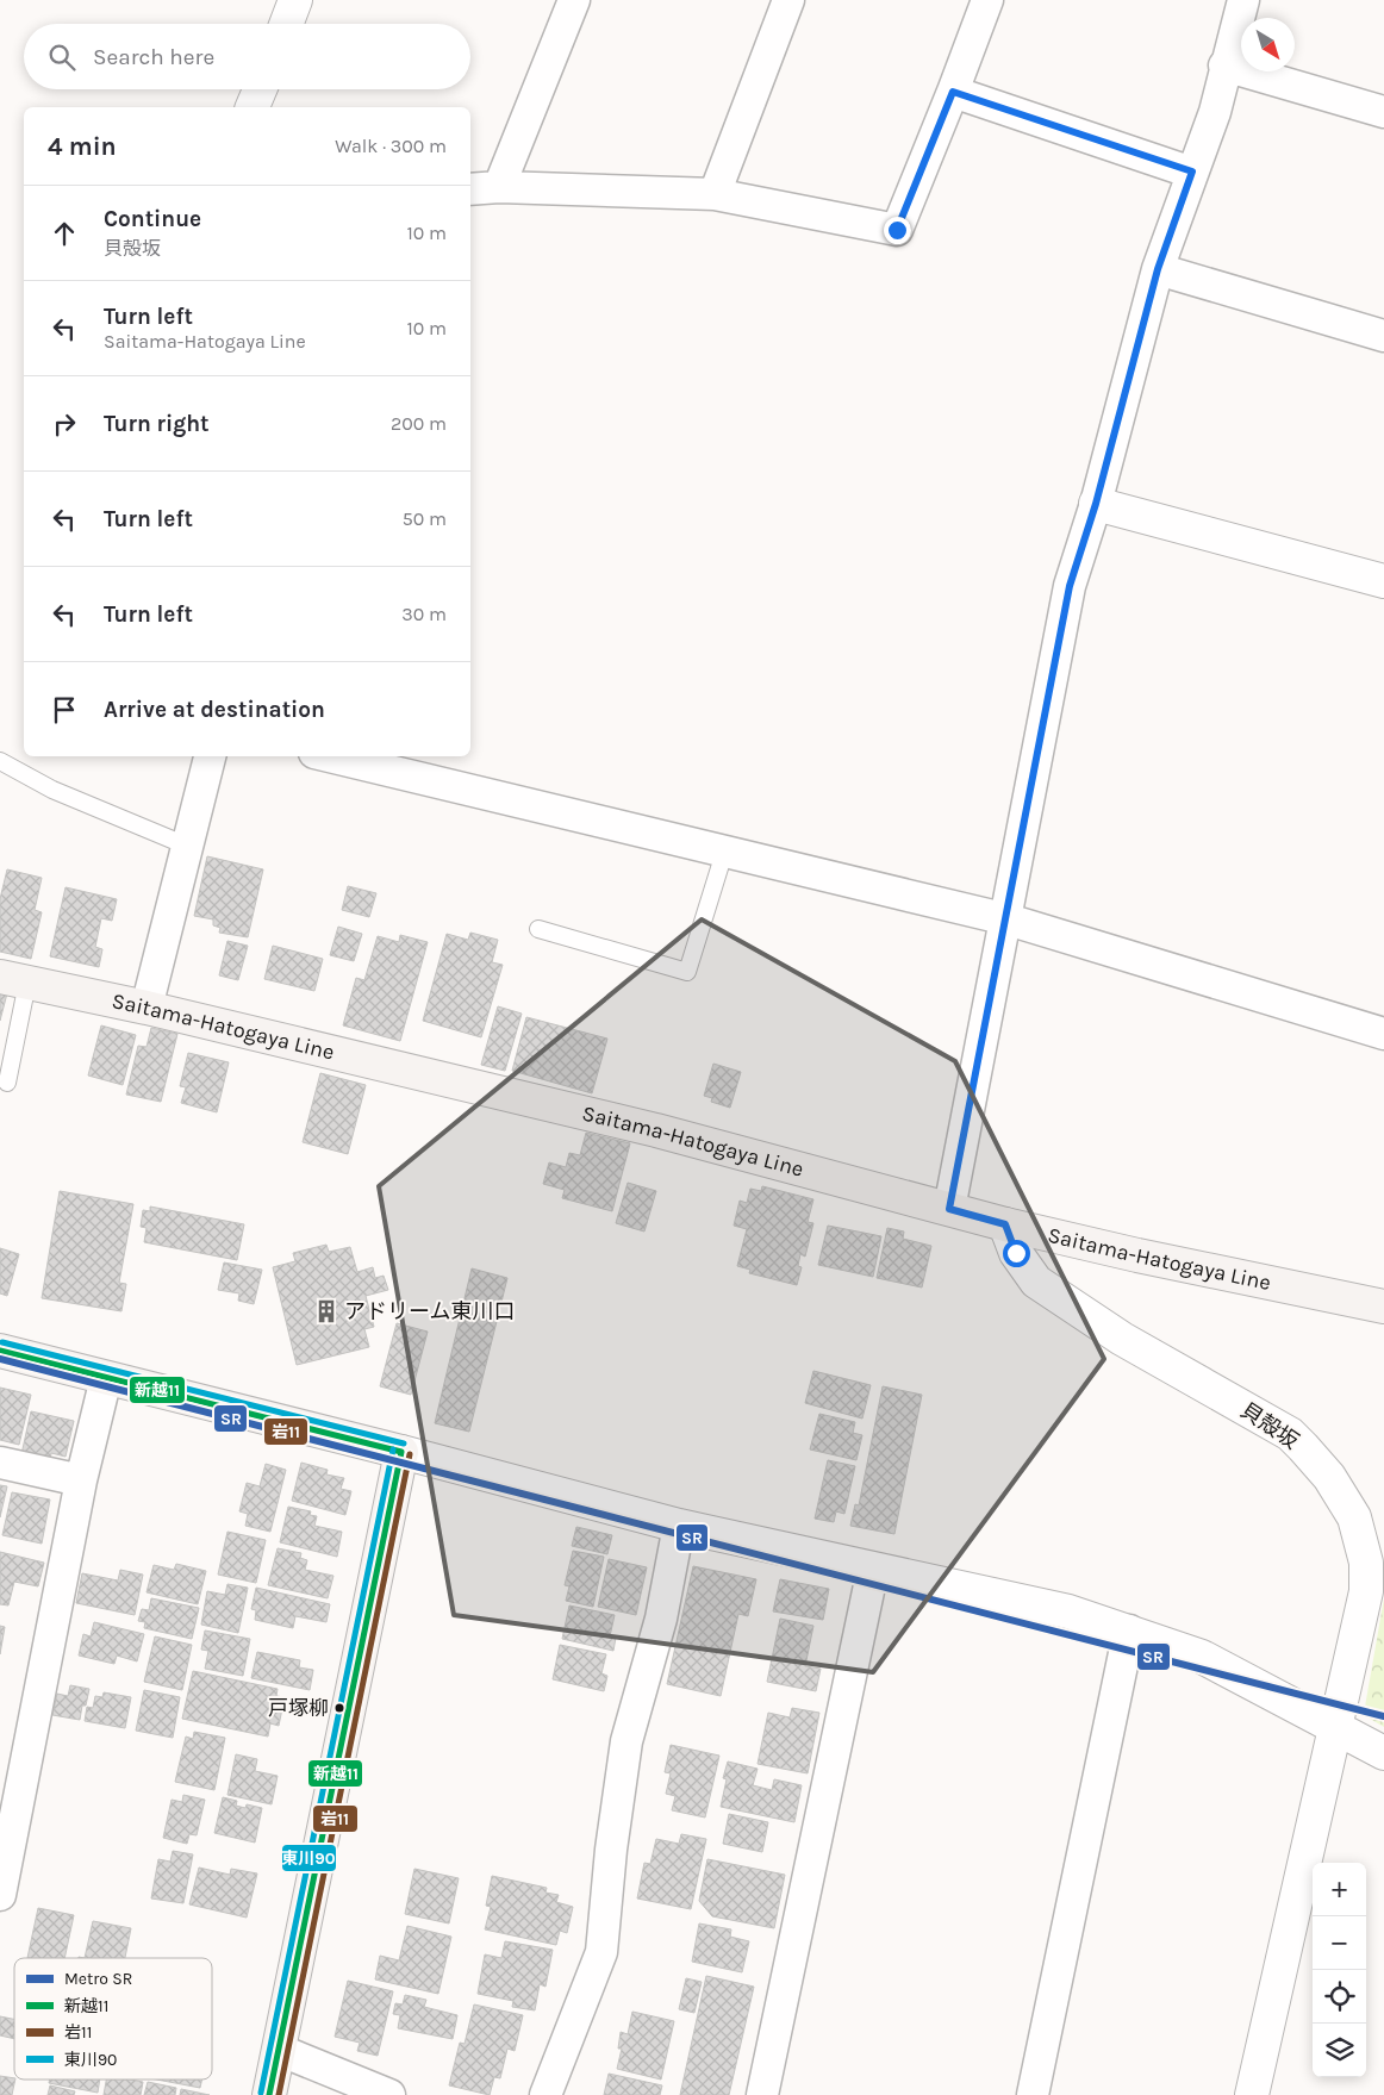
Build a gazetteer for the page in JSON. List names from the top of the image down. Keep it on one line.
{"streets":{"main road":["Saitama-Hatogaya Line"],"street":["貝殻坂"]},"crossings":[["Saitama-Hatogaya Line","貝殻坂"]],"places":{"building":["アドリーム東川口"],"other":["戸塚柳"]},"lines":["transit line 東川90","transit line 新越11","metro line SR","transit line 岩11"],"legend":["Metro SR","新越11","岩11","東川90"],"north":"bottom right","page":{"search":"Search here","heading":["4 min","Walk · 300 m"],"list":[["Continue","貝殻坂","10 m"],["Turn left","Saitama-Hatogaya Line","10 m"],["Turn right","200 m"],["Turn left","50 m"],["Turn left","30 m"],"Arrive at destination"],"map_buttons":["+","−"]}}
